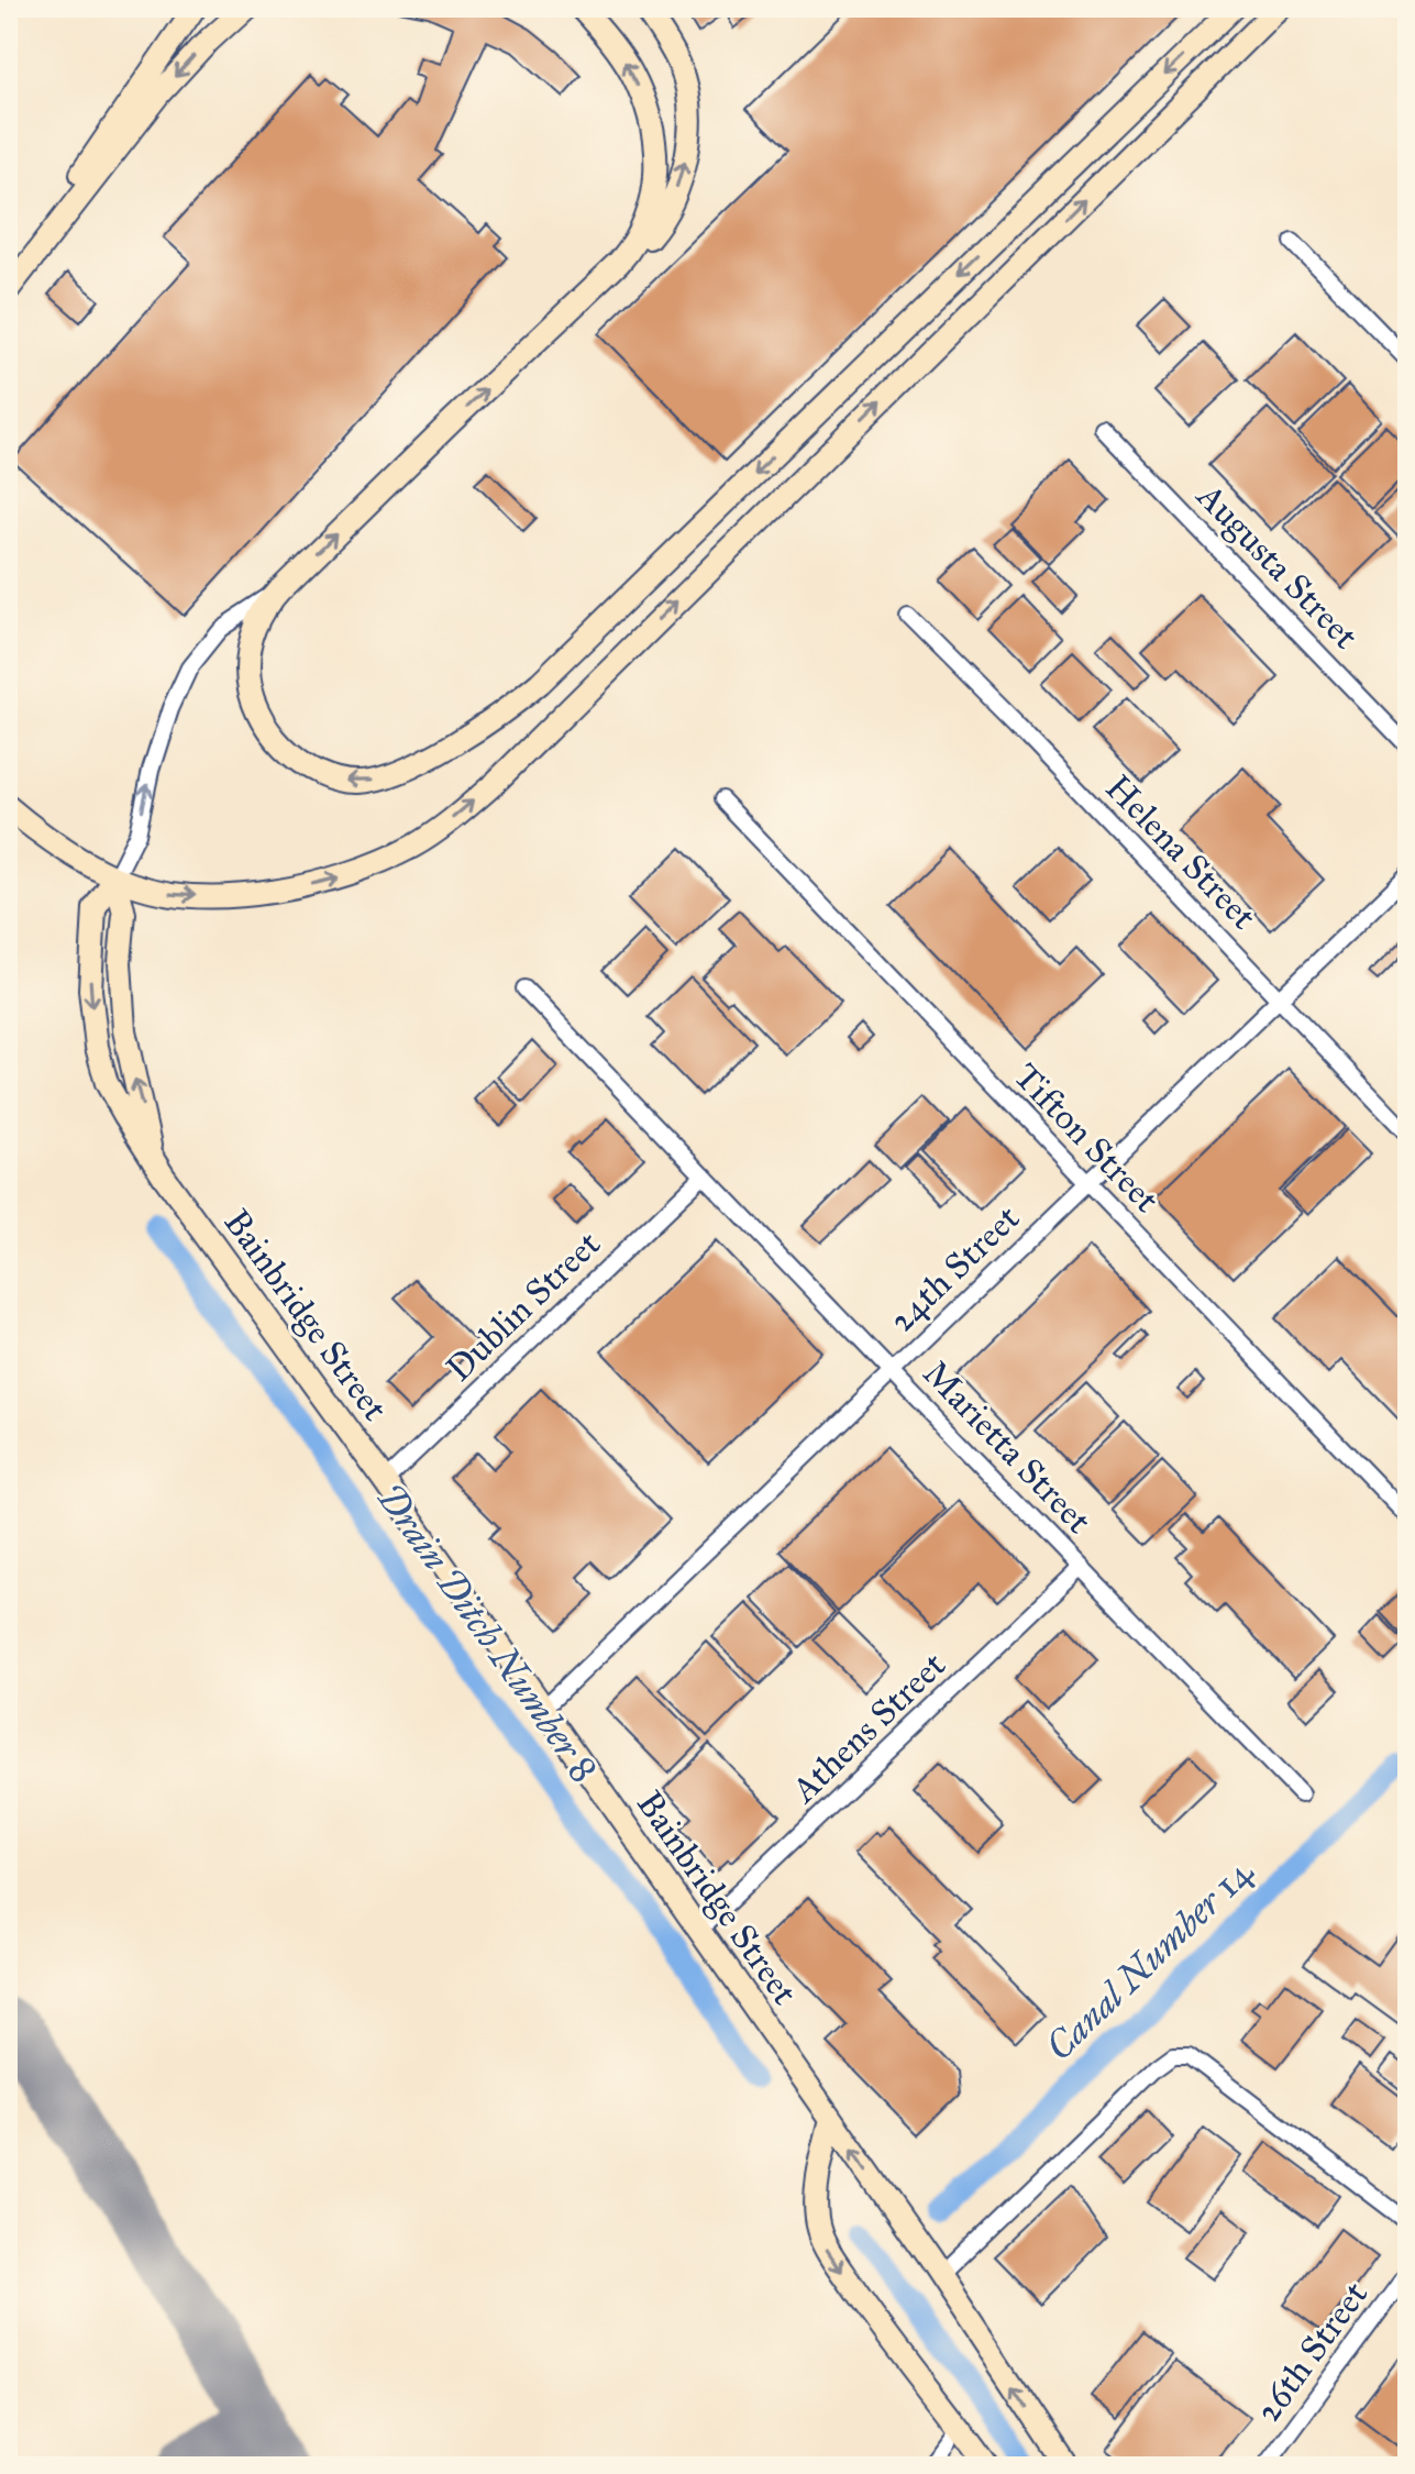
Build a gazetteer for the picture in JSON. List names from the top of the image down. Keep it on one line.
{"streets":{"main road":["Bainbridge Street"],"street":["Augusta Street","Helena Street","Tifton Street","24th Street","Dublin Street","Marietta Street","Athens Street","26th Street"]},"crossings":[["Helena Street","24th Street"],["Tifton Street","24th Street"],["24th Street","Bainbridge Street"],["24th Street","Marietta Street"],["Dublin Street","Bainbridge Street"],["Dublin Street","Marietta Street"],["Bainbridge Street","Athens Street"],["Marietta Street","Athens Street"]],"water":["Drain Ditch Number 8","Canal Number 14"]}
